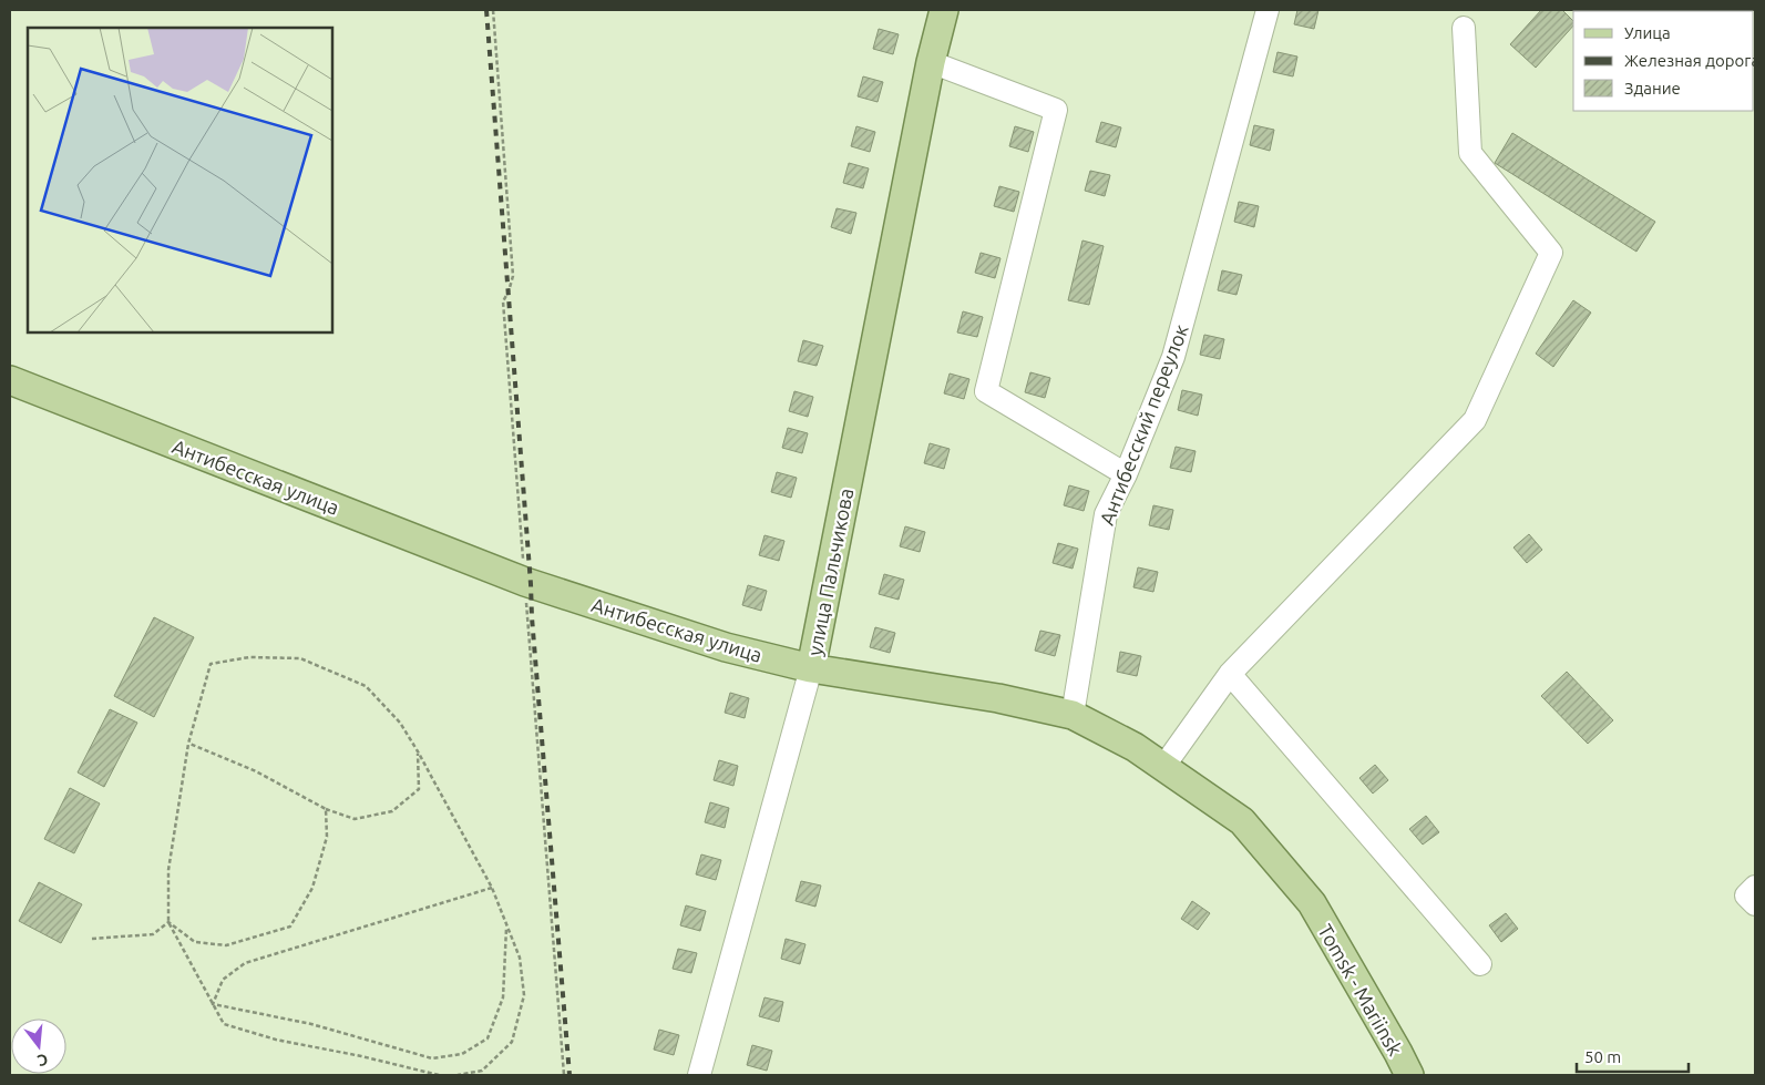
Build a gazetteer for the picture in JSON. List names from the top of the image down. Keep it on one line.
{"streets":{"main road":["Антибесская улица","улица Пальчикова","Tomsk - Mariinsk"],"street":["Антибесский переулок"]},"crossings":[["Антибесский переулок","Антибесская улица"],["Антибесская улица","улица Пальчикова"],["Антибесская улица","Tomsk - Mariinsk"]],"legend":["Улица","Железная дорога","Здание"],"scale_bar":"50 m","north":"bottom"}
